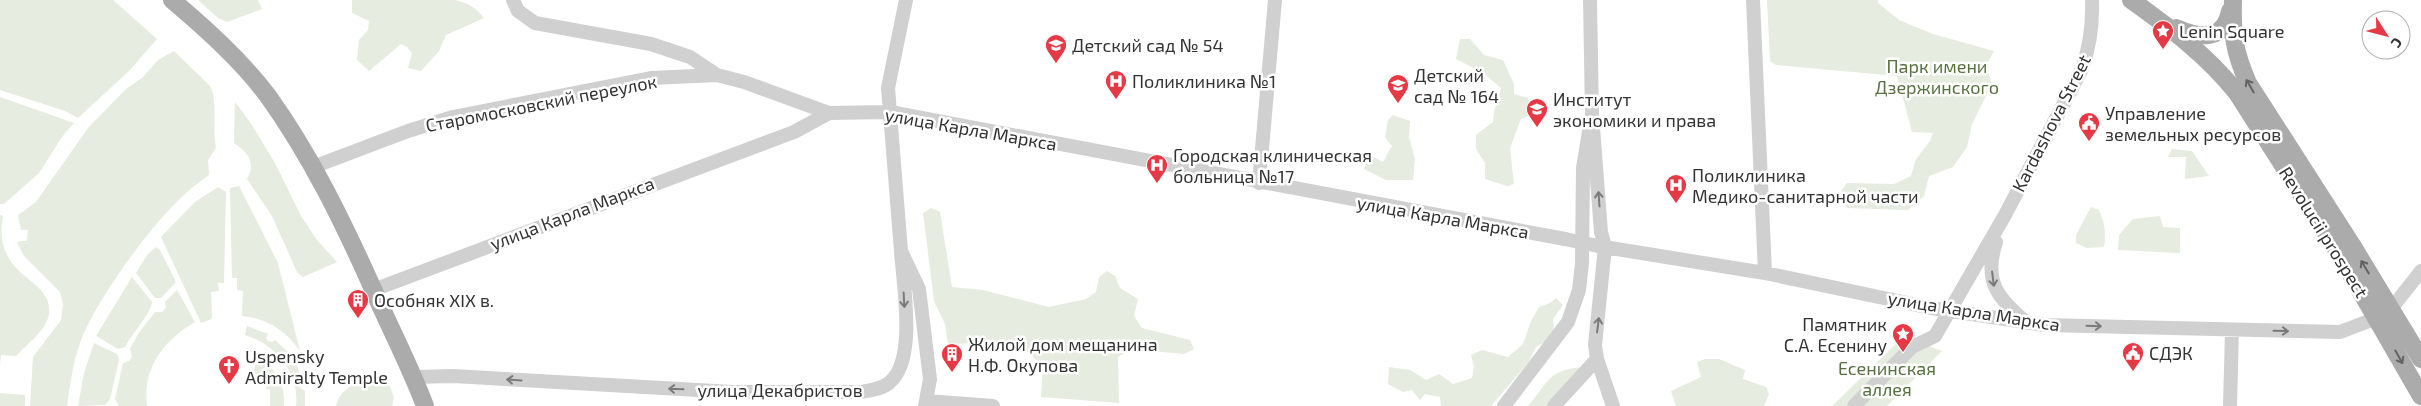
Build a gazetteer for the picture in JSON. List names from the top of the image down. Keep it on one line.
{"streets":{"main road":["Revolucii prospect"],"street":["Старомосковский переулок","Kardashova Street","улица Карла Маркса","улица Декабристов"]},"crossings":[["Kardashova Street","улица Карла Маркса"],["улица Карла Маркса","Revolucii prospect"],["улица Карла Маркса","улица Декабристов"]],"one_way":["улица Декабристов"],"parks":["Парк имени Дзержинского","Есенинская аллея"],"places":{"place":["Lenin Square","Памятник С.А. Есенину"],"school or university":["Детский сад № 54","Детский сад № 164","Институт экономики и права"],"hospital":["Поликлиника №1","Городская клиническая больница №17","Поликлиника Медико-санитарной части"],"public building":["Управление земельных ресурсов","СДЭК"],"building":["Особняк XIX в.","Жилой дом мещанина Н.Ф. Окупова"],"church":["Uspensky Admiralty Temple"]},"north":"bottom right"}
